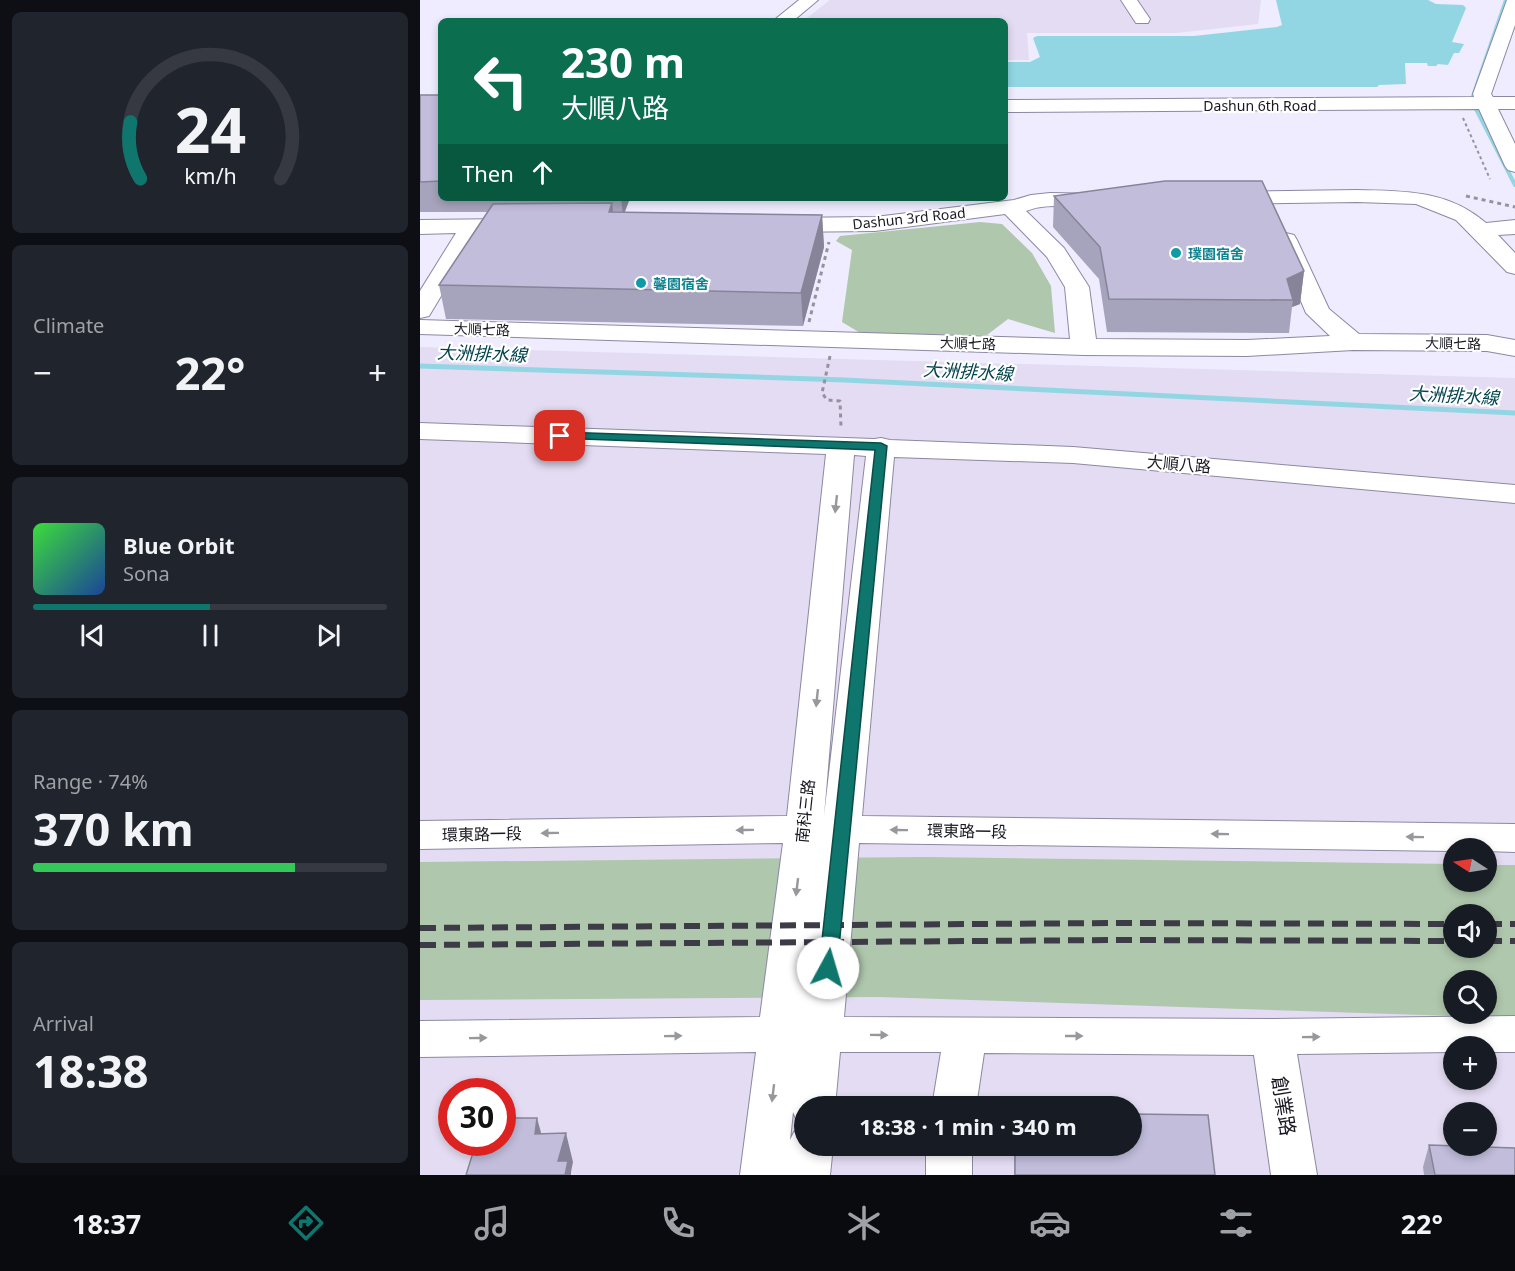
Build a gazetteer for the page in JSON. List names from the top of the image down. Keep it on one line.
{"streets":{"street":["Dashun 6th Road","Dashun 3rd Road","大順七路","大順八路","南科三路","環東路一段","創業路"]},"crossings":[["大順八路","南科三路"],["南科三路","環東路一段"]],"water":["大洲排水線"],"places":["璞園宿舍","馨園宿舍"],"north":"left","page":{"turn":["230 m","大順八路"],"then":"Then","tile":["Climate",["Range · 74%","370 km"],["Arrival","18:38"]],"heat":["−","22°","+"],"song":["Blue Orbit","Sona"],"map_buttons":["+","−"],"limit":"30","trip":"18:38 · 1 min · 340 m","tabs":["18:37","22°"],"gauge":["24","km/h"]}}
